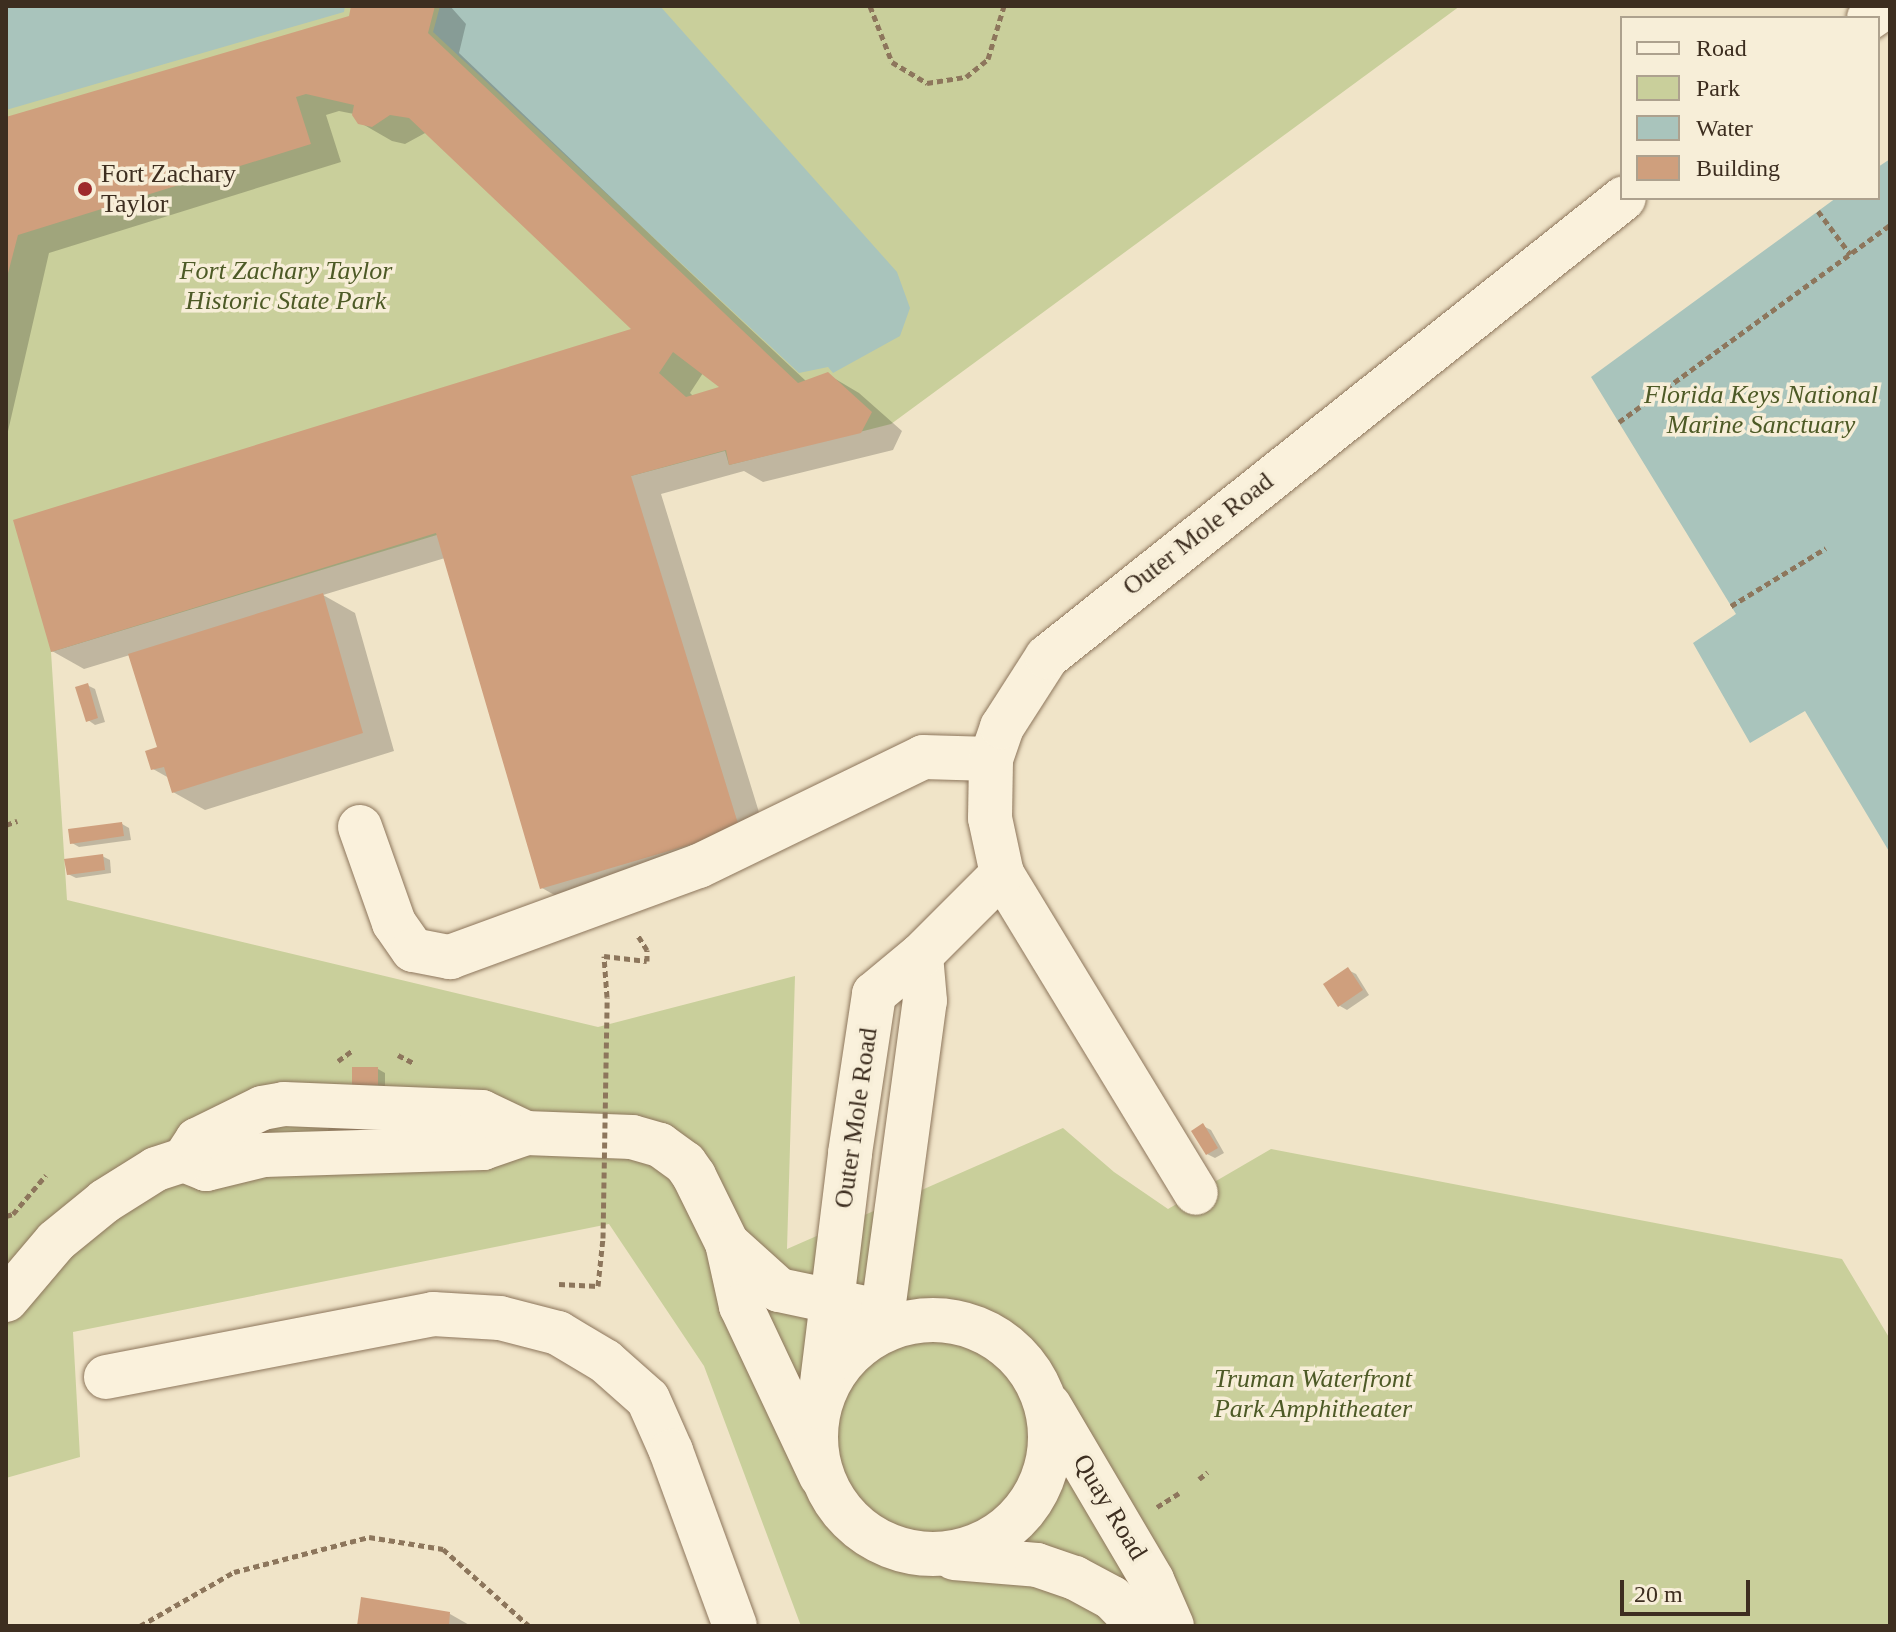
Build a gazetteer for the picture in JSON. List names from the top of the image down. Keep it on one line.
{"streets":{"street":["Outer Mole Road","Quay Road"]},"crossings":[["Outer Mole Road","Quay Road"]],"parks":["Fort Zachary Taylor Historic State Park","Florida Keys National Marine Sanctuary","Truman Waterfront Park Amphitheater"],"places":["Fort Zachary Taylor"],"legend":["Road","Park","Water","Building"],"scale_bar":"20 m"}
